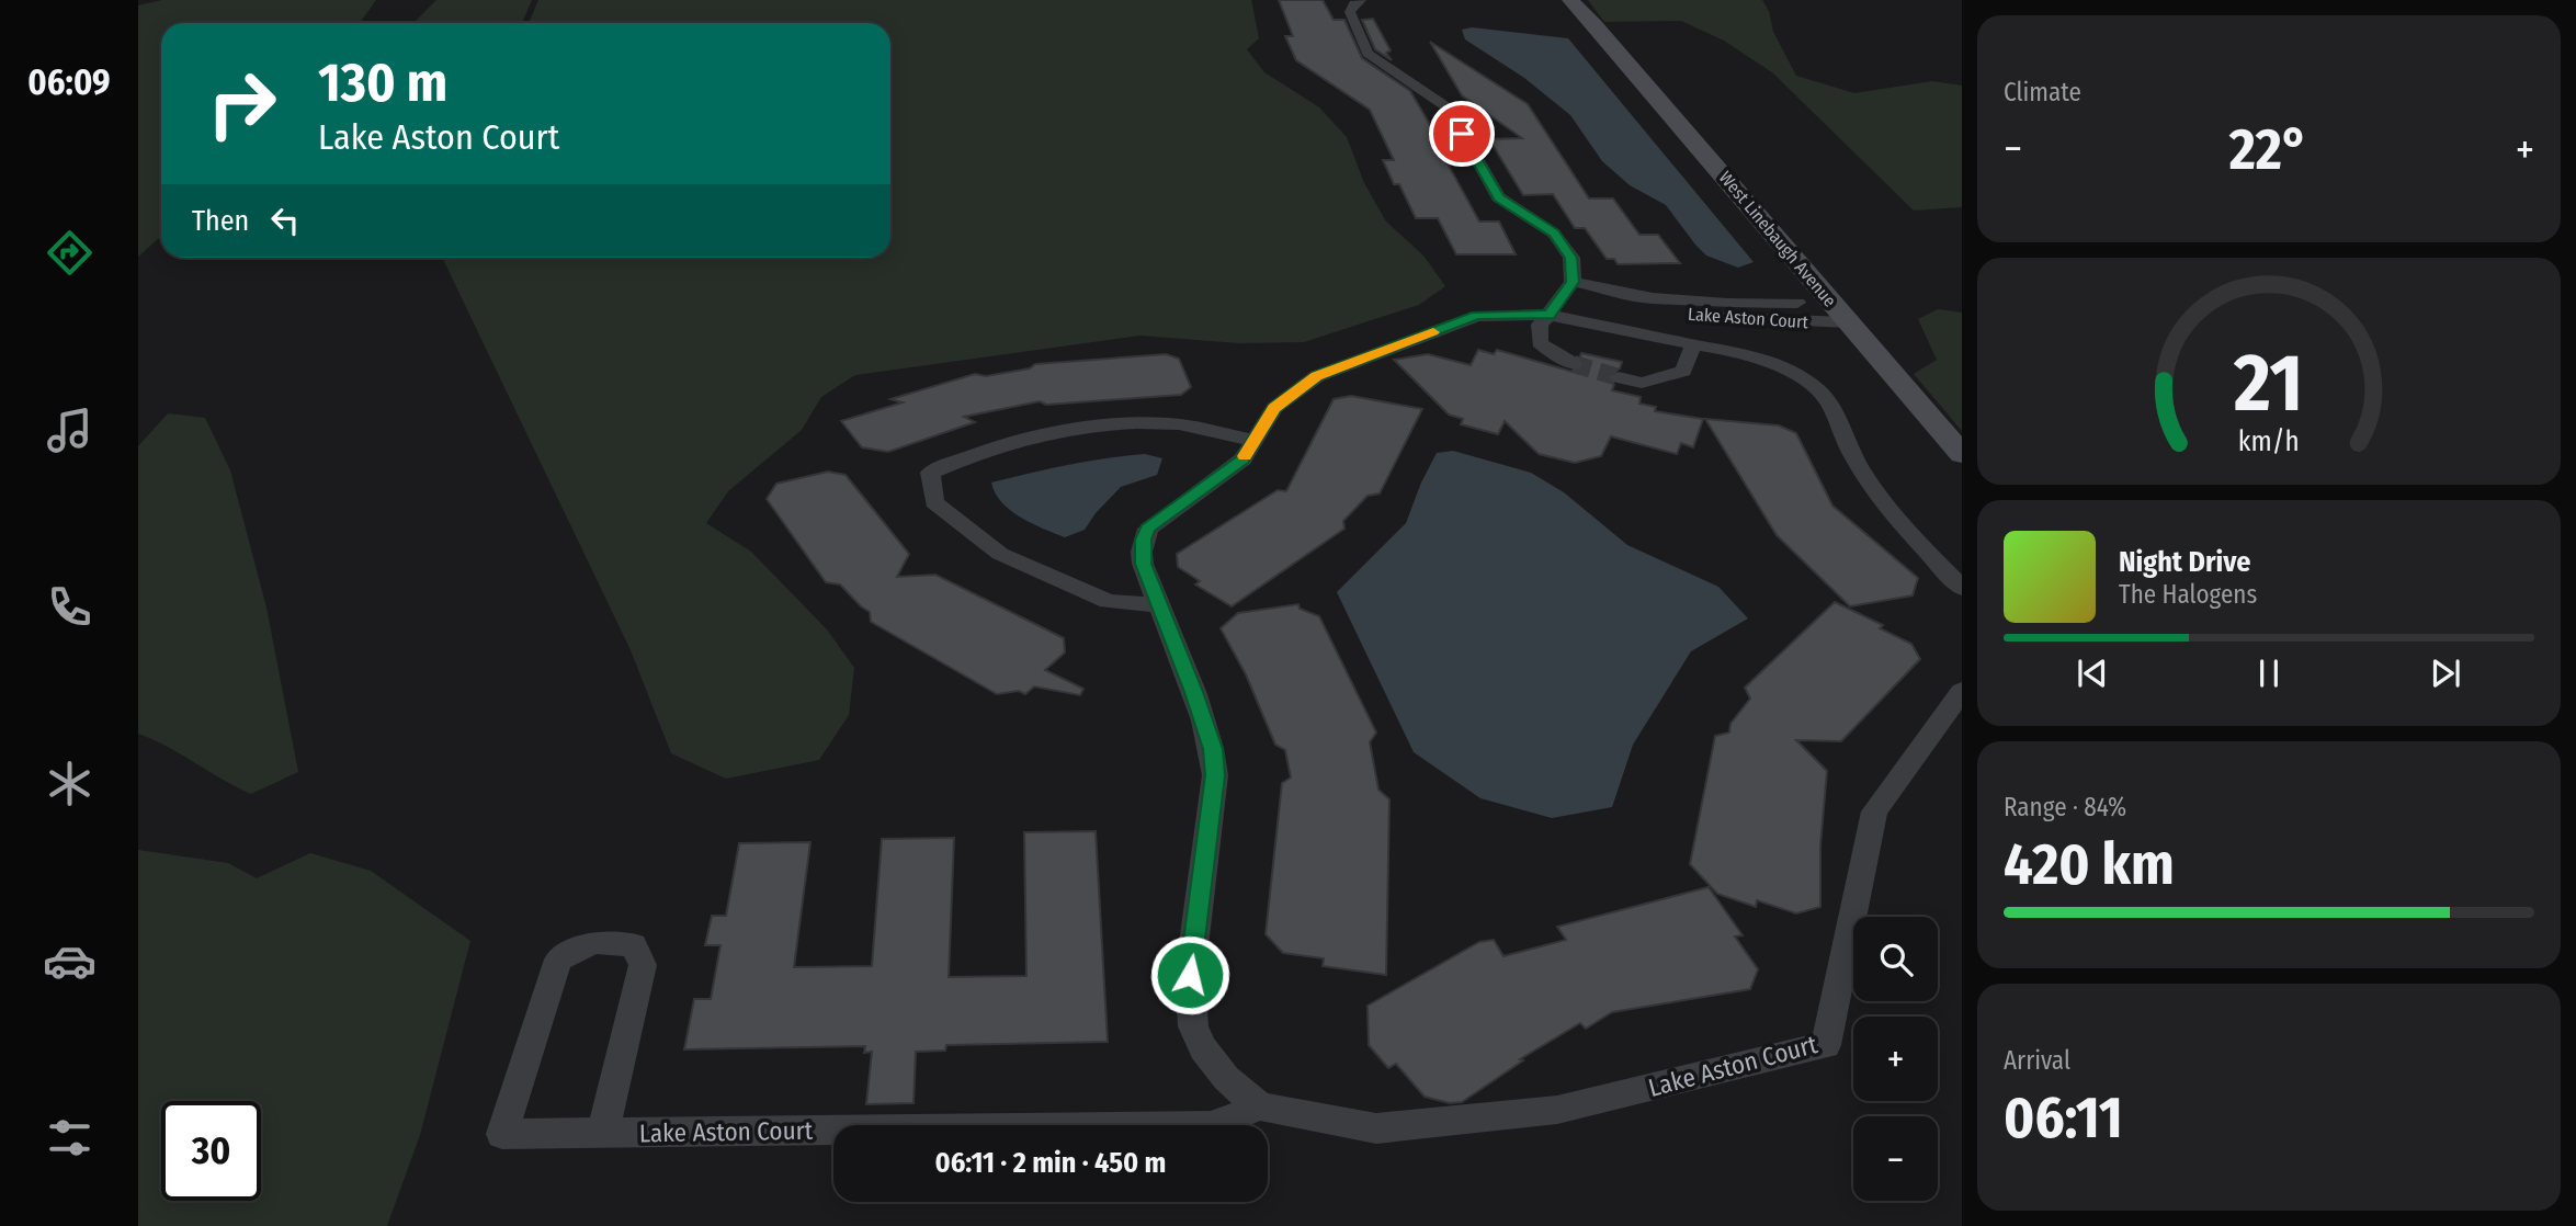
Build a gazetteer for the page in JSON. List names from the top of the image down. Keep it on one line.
{"streets":{"main road":["West Linebaugh Avenue"],"street":["Lake Aston Court"]},"crossings":[["West Linebaugh Avenue","Lake Aston Court"]],"page":{"tabs":"06:09","tile":["Climate",["Range · 84%","420 km"],["Arrival","06:11"]],"turn":["130 m","Lake Aston Court"],"heat":["−","22°","+"],"then":"Then","song":["Night Drive","The Halogens"],"map_buttons":["+","−"],"limit":"30","trip":"06:11 · 2 min · 450 m","gauge":["21","km/h"]}}
